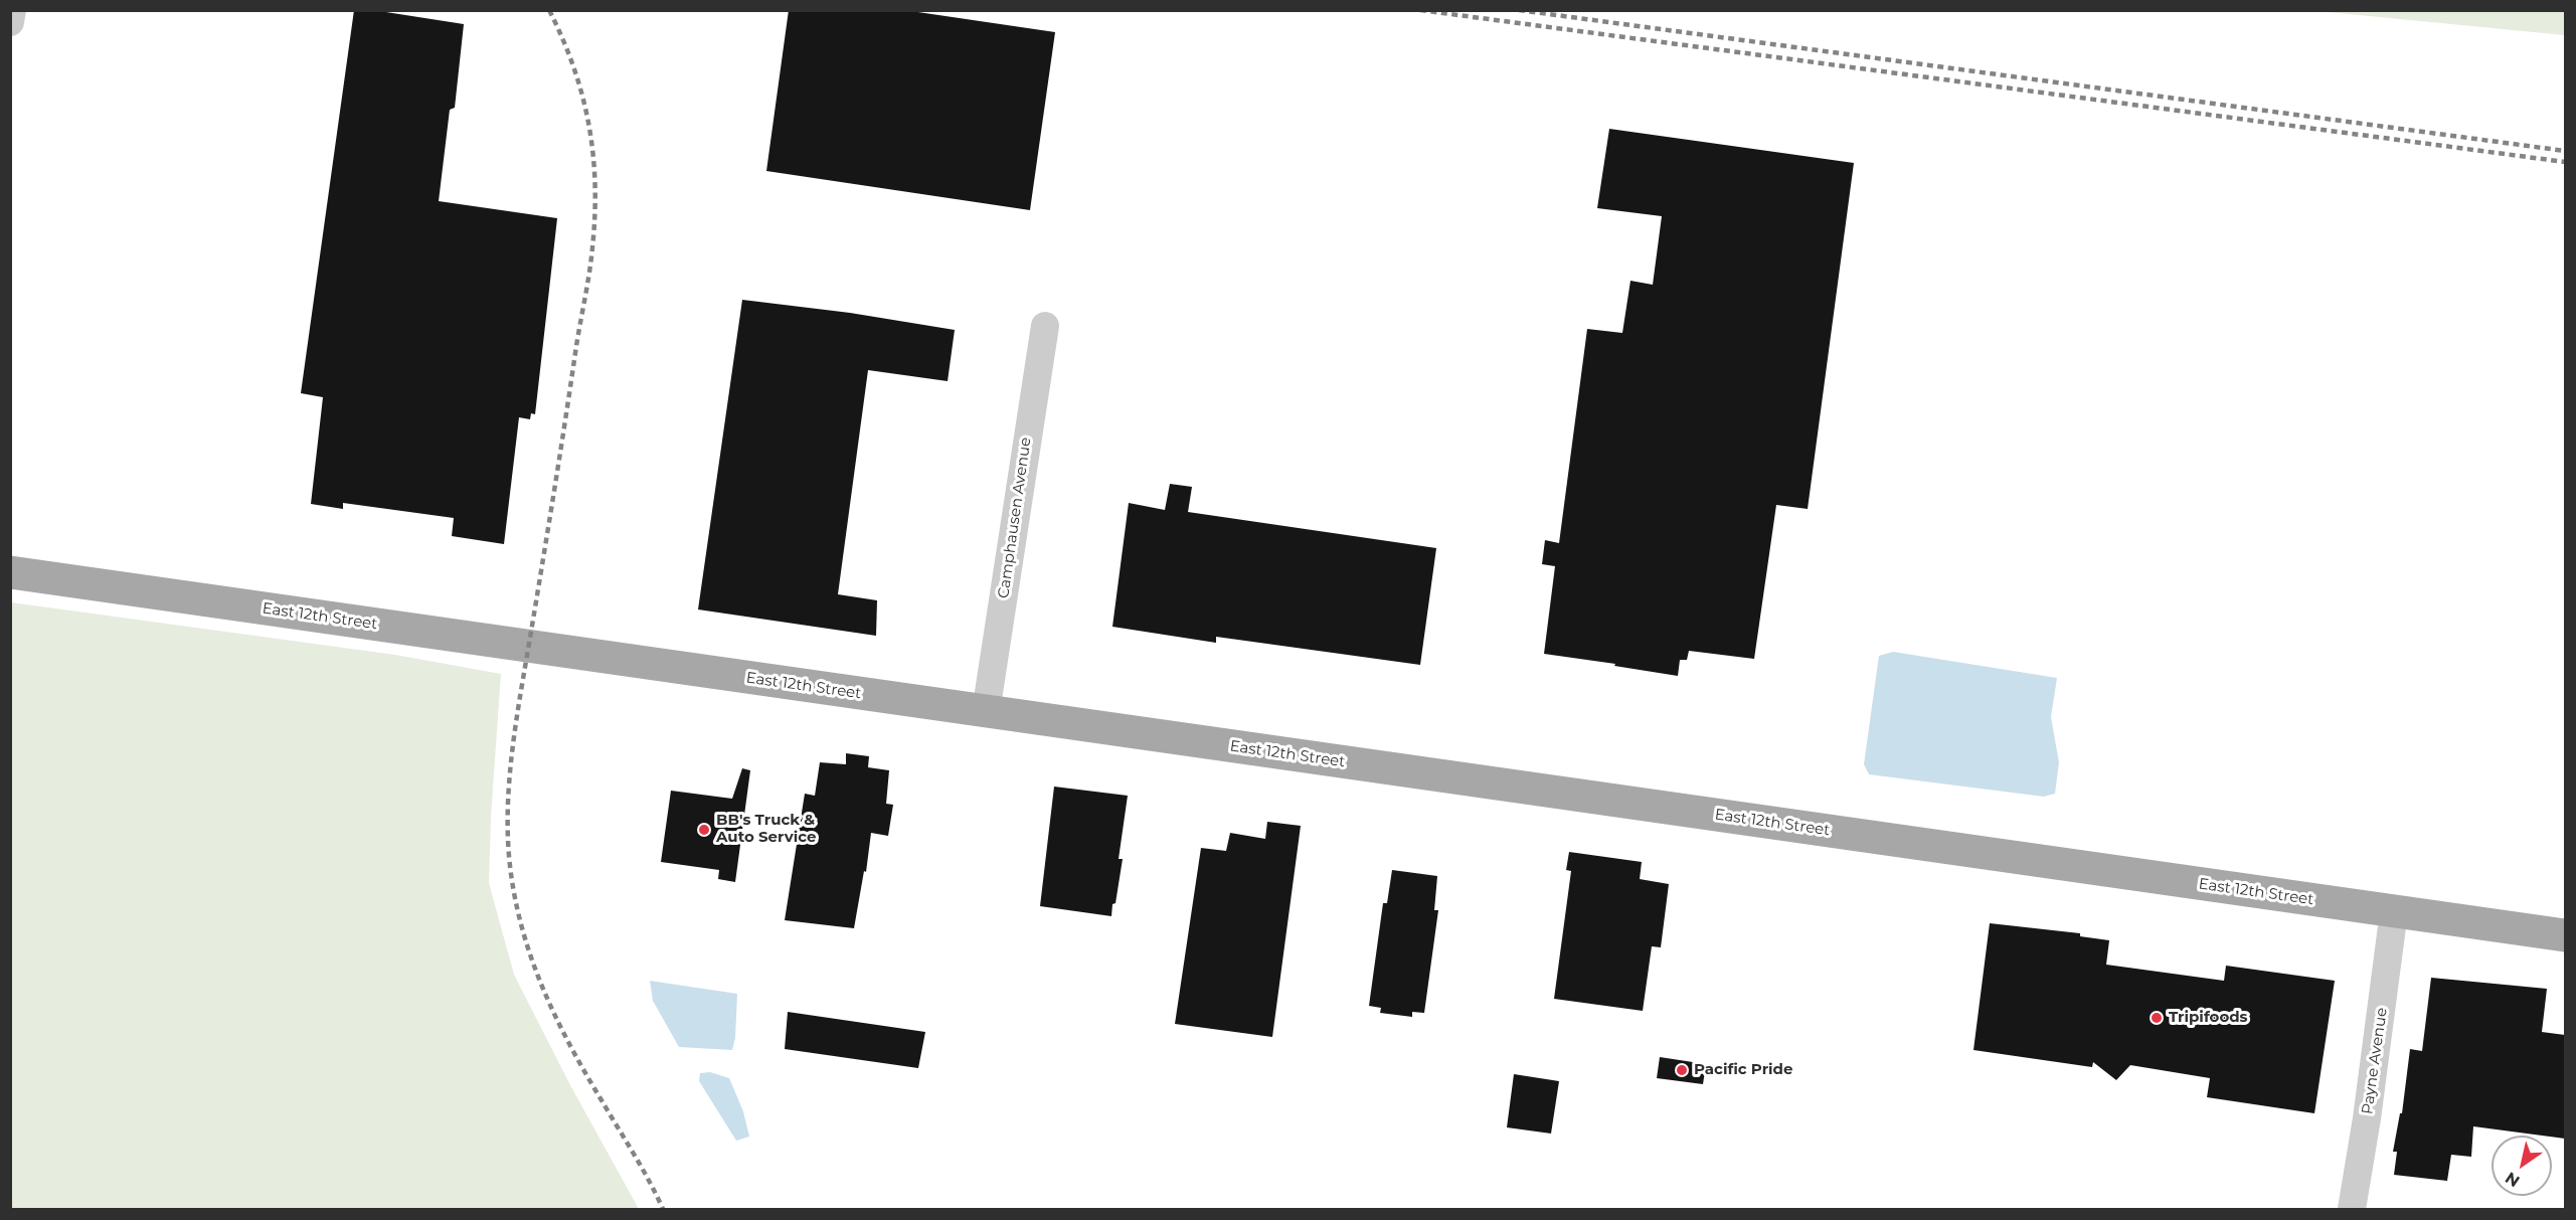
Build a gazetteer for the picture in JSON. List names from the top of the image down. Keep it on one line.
{"streets":{"main road":["East 12th Street"],"street":["Camphausen Avenue","Payne Avenue"]},"crossings":[["Camphausen Avenue","East 12th Street"],["East 12th Street","Payne Avenue"]],"places":["BB's Truck & Auto Service","Tripifoods","Pacific Pride"],"north":"bottom left"}
